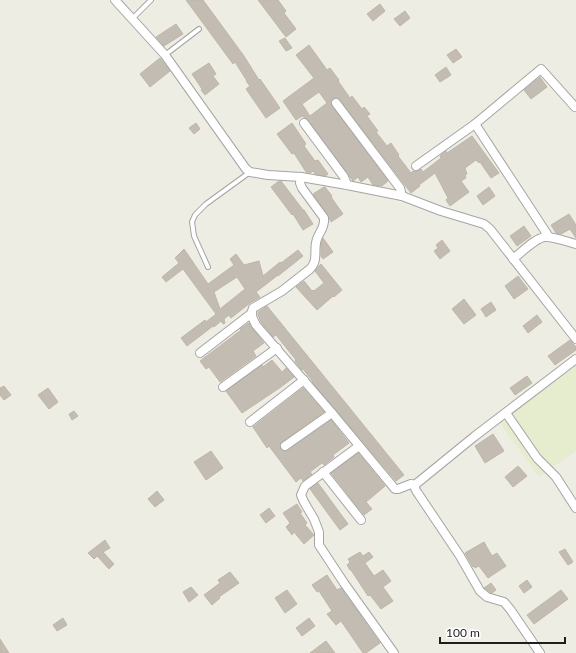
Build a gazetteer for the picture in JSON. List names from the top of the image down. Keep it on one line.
{"scale_bar":"100 m"}
